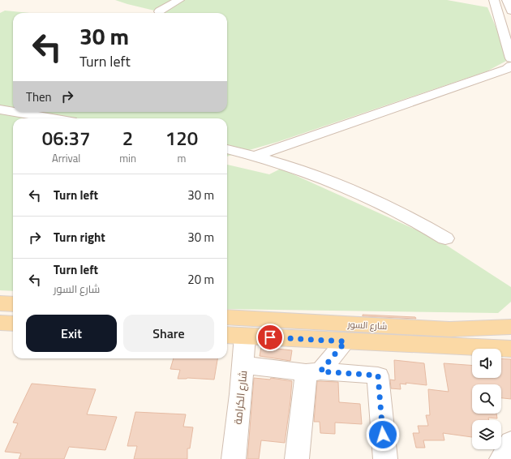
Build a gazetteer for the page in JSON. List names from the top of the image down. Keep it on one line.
{"streets":{"main road":["شارع السور"],"street":["شارع الكرامة"]},"crossings":[["شارع السور","شارع الكرامة"]],"page":{"turn":["30 m","Turn left"],"then":"Then","eta":["06:37","Arrival","2","min","120","m"],"list":[{"name":"Turn left","value":"30 m"},{"name":"Turn right","value":"30 m"},{"name":"Turn left","note":"شارع السور","value":"20 m"}],"buttons":["Exit","Share"]}}
